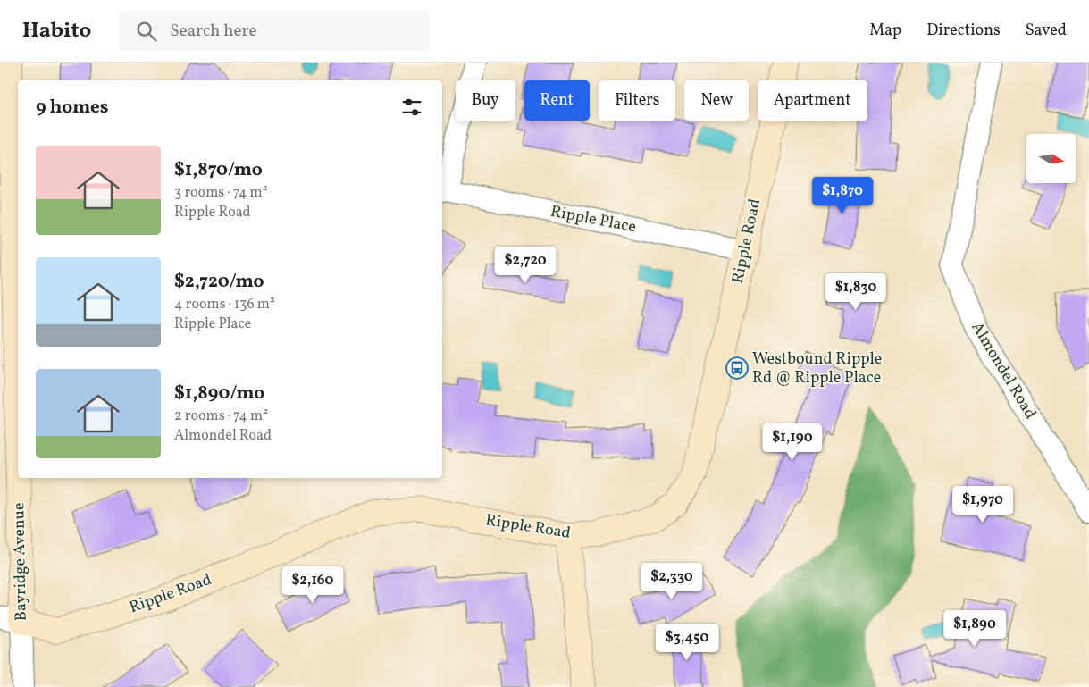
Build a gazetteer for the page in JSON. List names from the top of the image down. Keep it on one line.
{"streets":{"street":["Ripple Place","Ripple Road","Almondel Road","Bayridge Avenue"]},"crossings":[["Ripple Place","Ripple Road"],["Ripple Road","Bayridge Avenue"]],"places":{"bus stop":["Westbound Ripple Rd @ Ripple Place"]},"north":"right","page":{"header":"Habito","search":"Search here","nav":["Map","Directions","Saved"],"chip":["Buy","Rent","Filters","New","Apartment"],"heading":"9 homes","list":[{"name":"$1,870/mo","note":"3 rooms · 74 m² · Ripple Road"},{"name":"$2,720/mo","note":"4 rooms · 136 m² · Ripple Place"},{"name":"$1,890/mo","note":"2 rooms · 74 m² · Almondel Road"}],"price":["$1,870","$2,720","$1,830","$1,190","$1,970","$2,330","$2,160","$1,890","$3,450"]}}
